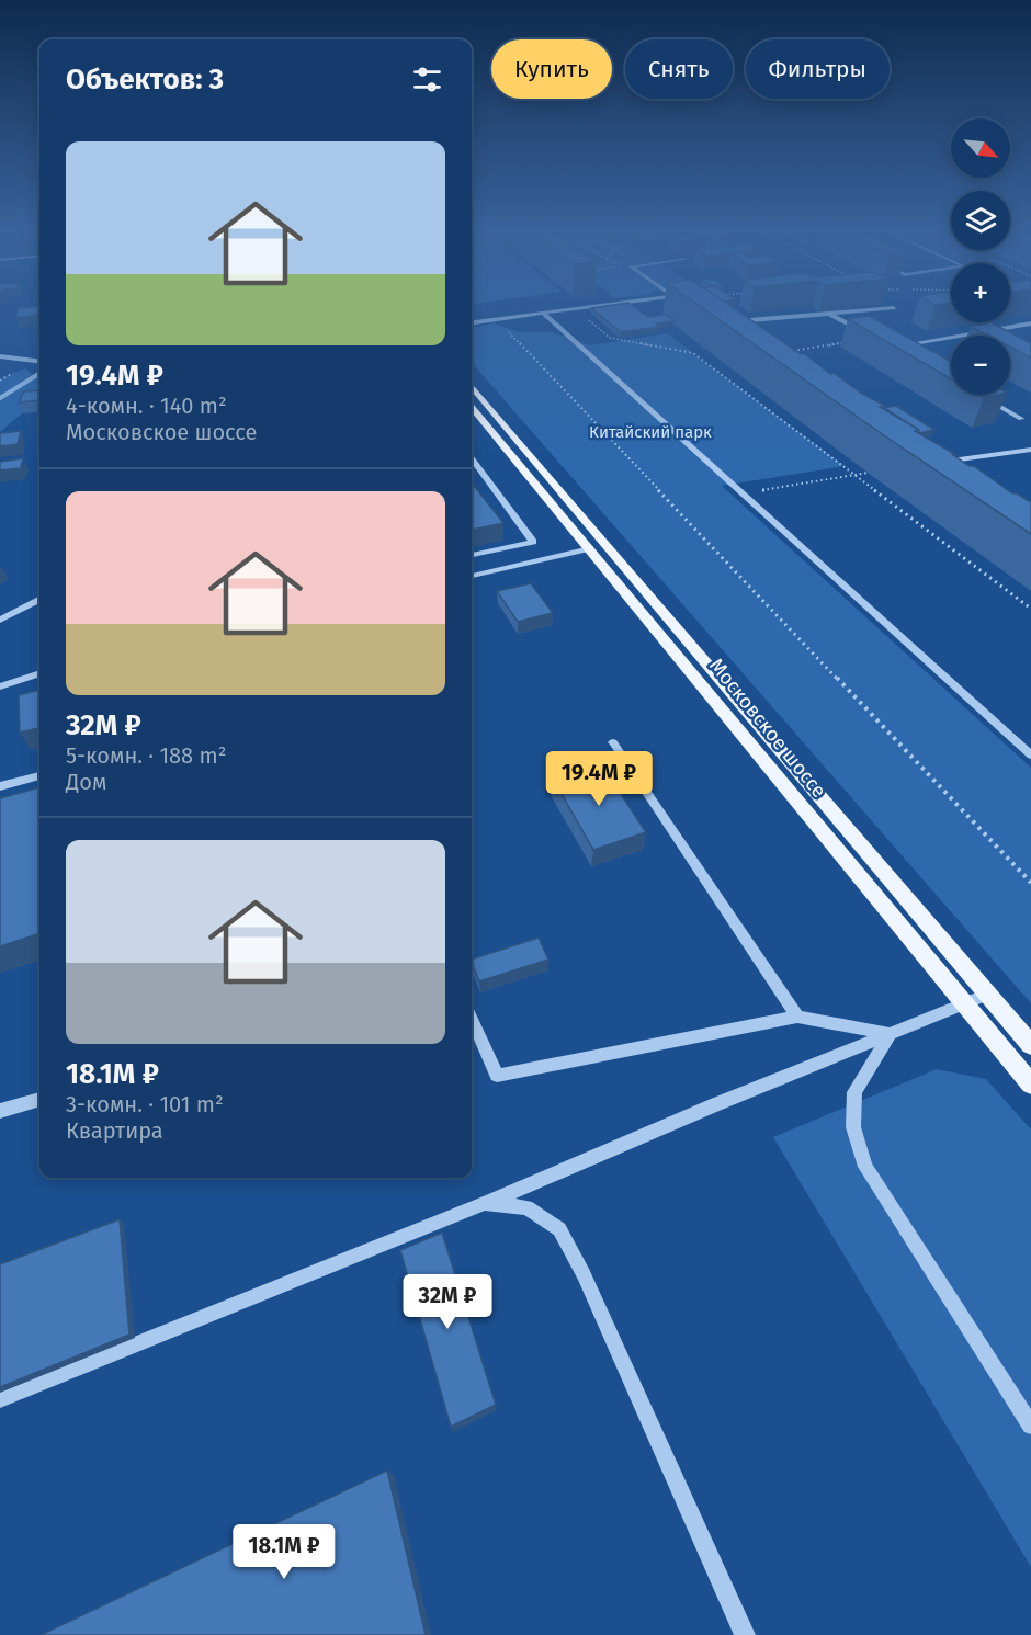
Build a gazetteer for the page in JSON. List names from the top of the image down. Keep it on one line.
{"streets":{"main road":["Московское шоссе"]},"parks":["Китайский парк"],"north":"bottom right","page":{"chip":["Купить","Снять","Фильтры"],"heading":"Объектов: 3","map_buttons":["+","−"],"list":[{"name":"19.4M ₽","note":"4-комн. · 140 m² · Московское шоссе"},{"name":"32M ₽","note":"5-комн. · 188 m² · Дом"},{"name":"18.1M ₽","note":"3-комн. · 101 m² · Квартира"}],"price":["19.4M ₽","32M ₽","18.1M ₽"]}}
